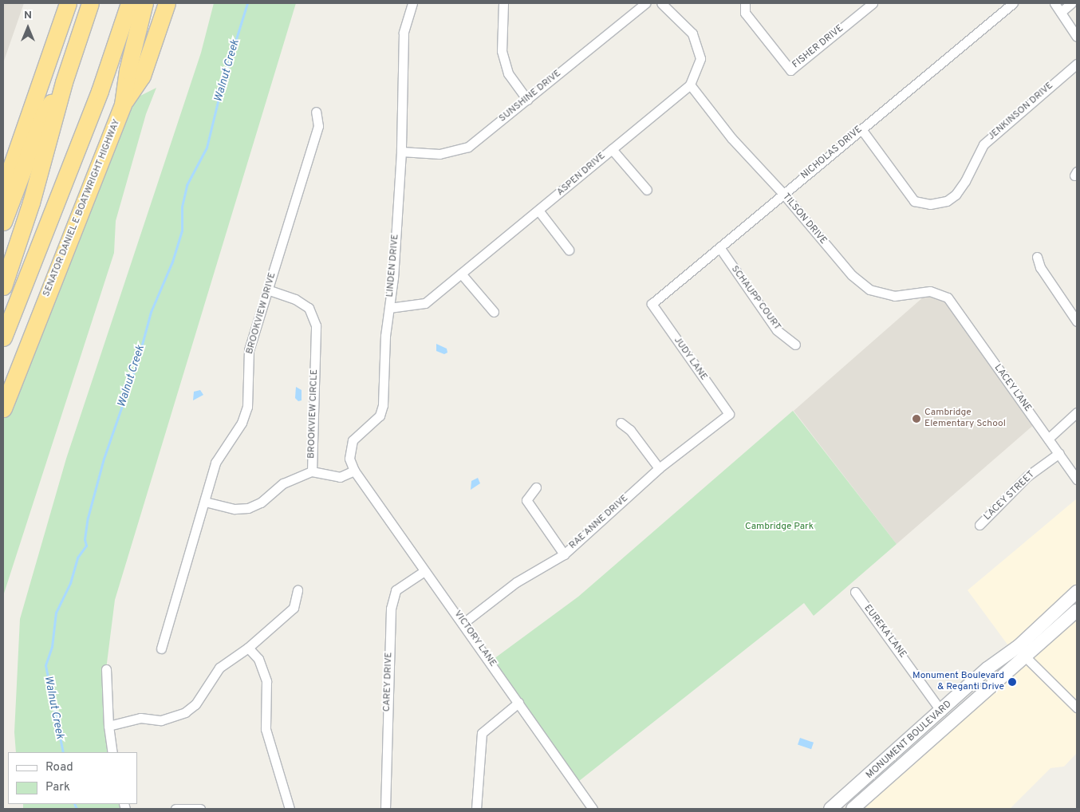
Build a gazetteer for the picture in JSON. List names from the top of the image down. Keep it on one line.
{"streets":{"highway":["SENATOR DANIEL E BOATWRIGHT HIGHWAY"],"main road":["MONUMENT BOULEVARD"],"street":["FISHER DRIVE","SUNSHINE DRIVE","JENKINSON DRIVE","NICHOLAS DRIVE","ASPEN DRIVE","TILSON DRIVE","LINDEN DRIVE","SCHAUPP COURT","BROOKVIEW DRIVE","JUDY LANE","LACEY LANE","BROOKVIEW CIRCLE","LACEY STREET","RAE ANNE DRIVE","EUREKA LANE","VICTORY LANE","CAREY DRIVE"]},"crossings":[["SUNSHINE DRIVE","LINDEN DRIVE"],["JENKINSON DRIVE","NICHOLAS DRIVE"],["NICHOLAS DRIVE","TILSON DRIVE"],["NICHOLAS DRIVE","SCHAUPP COURT"],["NICHOLAS DRIVE","JUDY LANE"],["ASPEN DRIVE","TILSON DRIVE"],["ASPEN DRIVE","LINDEN DRIVE"],["TILSON DRIVE","LACEY LANE"],["LINDEN DRIVE","VICTORY LANE"],["BROOKVIEW DRIVE","BROOKVIEW CIRCLE"],["JUDY LANE","RAE ANNE DRIVE"],["LACEY LANE","LACEY STREET"],["RAE ANNE DRIVE","VICTORY LANE"],["EUREKA LANE","MONUMENT BOULEVARD"],["VICTORY LANE","CAREY DRIVE"]],"water":["Walnut Creek"],"parks":["Cambridge Park"],"places":["Cambridge Elementary School","Monument Boulevard & Reganti Drive"],"legend":["Road","Park"],"north":"top"}
